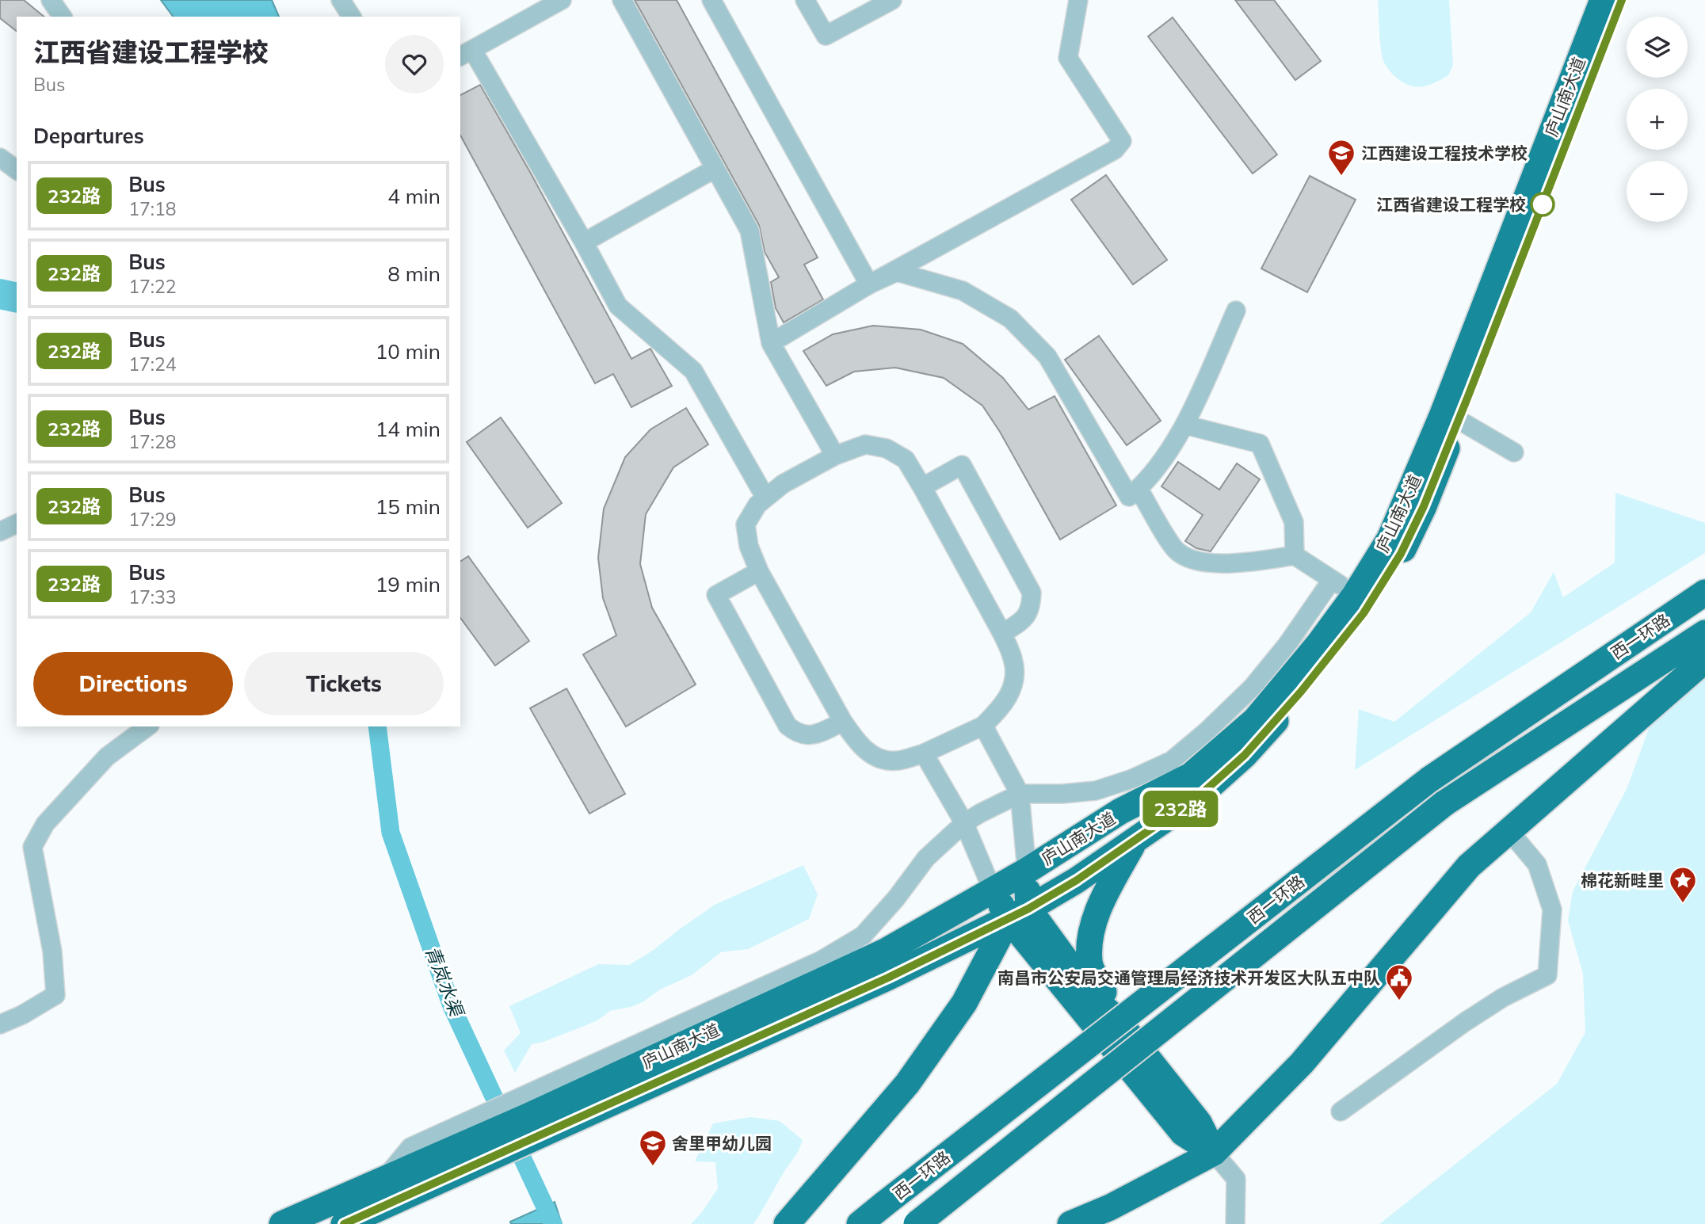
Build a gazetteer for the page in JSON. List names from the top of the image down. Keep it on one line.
{"streets":{"highway":["庐山南大道","西一环路"]},"water":["青岚水渠"],"places":{"school or university":["江西建设工程技术学校","舍里甲幼儿园"],"other":["江西省建设工程学校"],"place":["棉花新畦里"],"public building":["南昌市公安局交通管理局经济技术开发区大队五中队"]},"lines":["bus line 232路"],"page":{"on_map":"232路","map_buttons":["+","−"],"heading":[["江西省建设工程学校","Bus"],"Departures"],"list":[{"mark":"232路","name":"Bus","note":"17:18","value":"4 min"},{"mark":"232路","name":"Bus","note":"17:22","value":"8 min"},{"mark":"232路","name":"Bus","note":"17:24","value":"10 min"},{"mark":"232路","name":"Bus","note":"17:28","value":"14 min"},{"mark":"232路","name":"Bus","note":"17:29","value":"15 min"},{"mark":"232路","name":"Bus","note":"17:33","value":"19 min"}],"buttons":["Directions","Tickets"]}}
